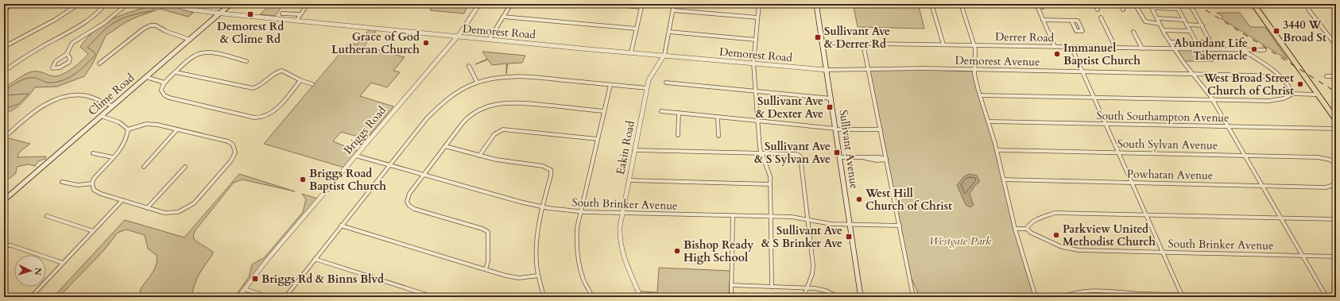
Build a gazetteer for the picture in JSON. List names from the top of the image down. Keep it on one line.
{"streets":{"main road":["Clime Road","Sullivant Avenue"],"street":["Demorest Road","Derrer Road","Demorest Avenue","South Southampton Avenue","Briggs Road","South Sylvan Avenue","Eakin Road","Powhatan Avenue","South Brinker Avenue"]},"crossings":[["Demorest Road","Demorest Avenue"],["Demorest Road","Clime Road"],["Demorest Road","Briggs Road"],["Demorest Road","Eakin Road"],["Demorest Road","Sullivant Avenue"],["Derrer Road","Sullivant Avenue"],["Demorest Avenue","Sullivant Avenue"],["Briggs Road","South Brinker Avenue"],["Eakin Road","South Brinker Avenue"],["Sullivant Avenue","South Brinker Avenue"]],"parks":["Westgate Park"],"places":{"transit":["Demorest Rd & Clime Rd","3440 W Broad St","Sullivant Ave & Derrer Rd","Sullivant Ave & Dexter Ave","Sullivant Ave & S Sylvan Ave","Sullivant Ave & S Brinker Ave","Briggs Rd & Binns Blvd"],"other":["Grace of God Lutheran Church","Abundant Life Tabernacle","Immanuel Baptist Church","West Broad Street Church of Christ","Briggs Road Baptist Church","West Hill Church of Christ","Parkview United Methodist Church","Bishop Ready High School"]},"north":"right"}
